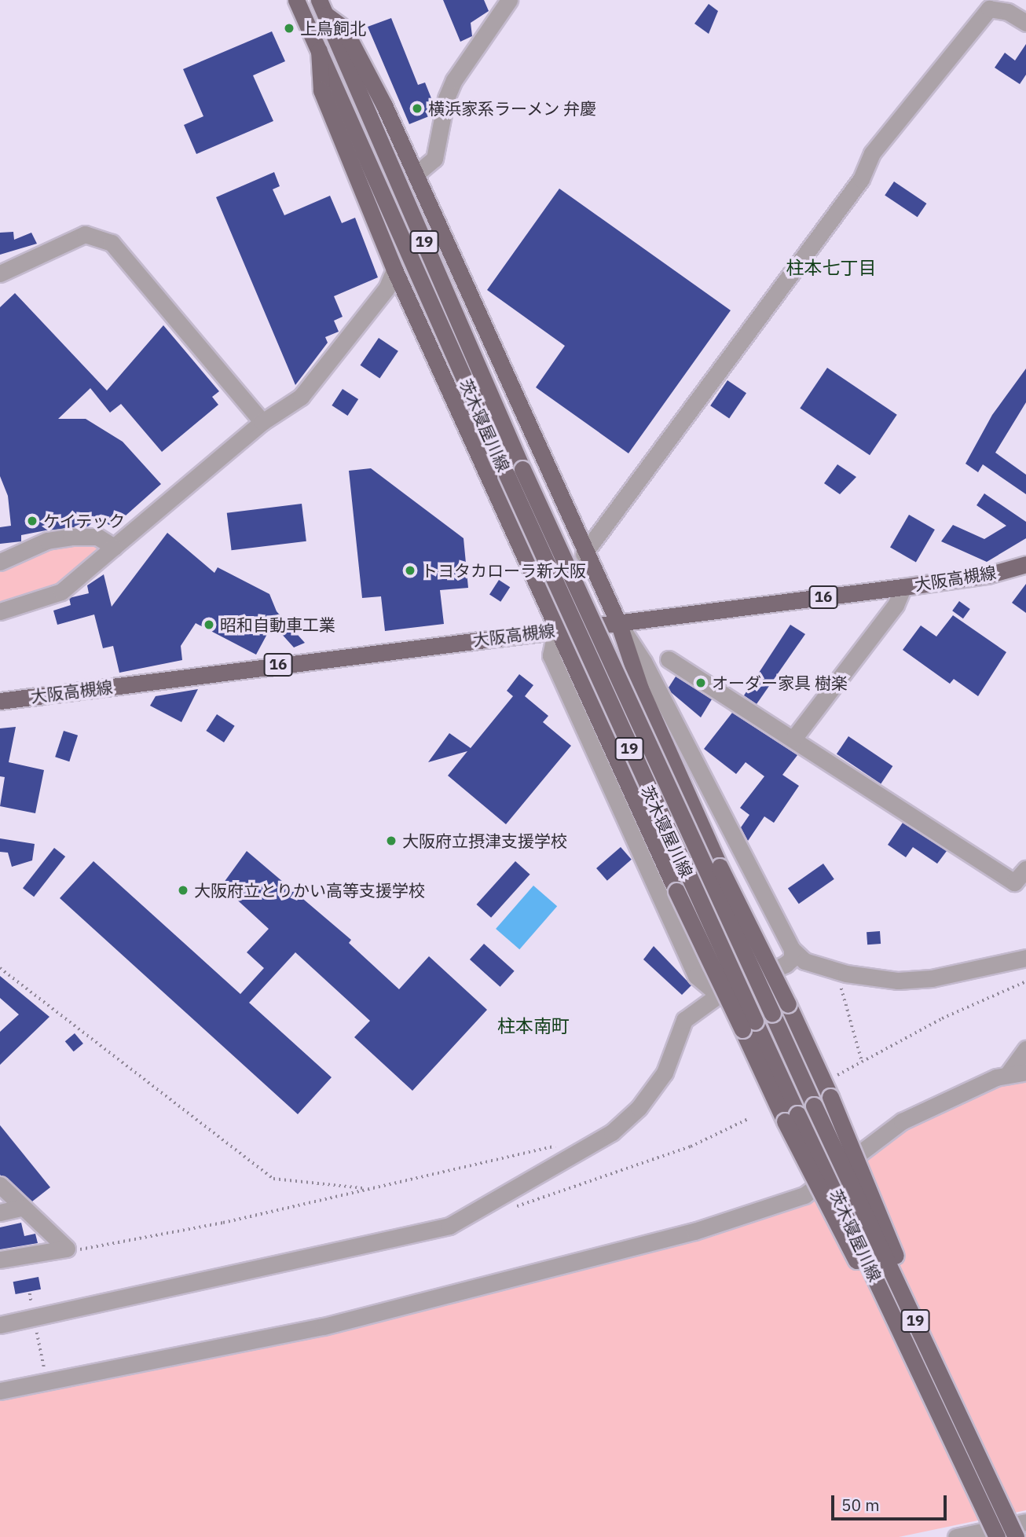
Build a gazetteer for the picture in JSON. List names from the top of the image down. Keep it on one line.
{"streets":{"main road":["19","茨木寝屋川線","大阪高槻線","16"]},"districts":["柱本七丁目","柱本南町"],"places":["上鳥飼北","横浜家系ラーメン 弁慶","ケイテック","トヨタカローラ新大阪","昭和自動車工業","オーダー家具 樹楽","大阪府立摂津支援学校","大阪府立とりかい高等支援学校"],"scale_bar":"50 m"}
